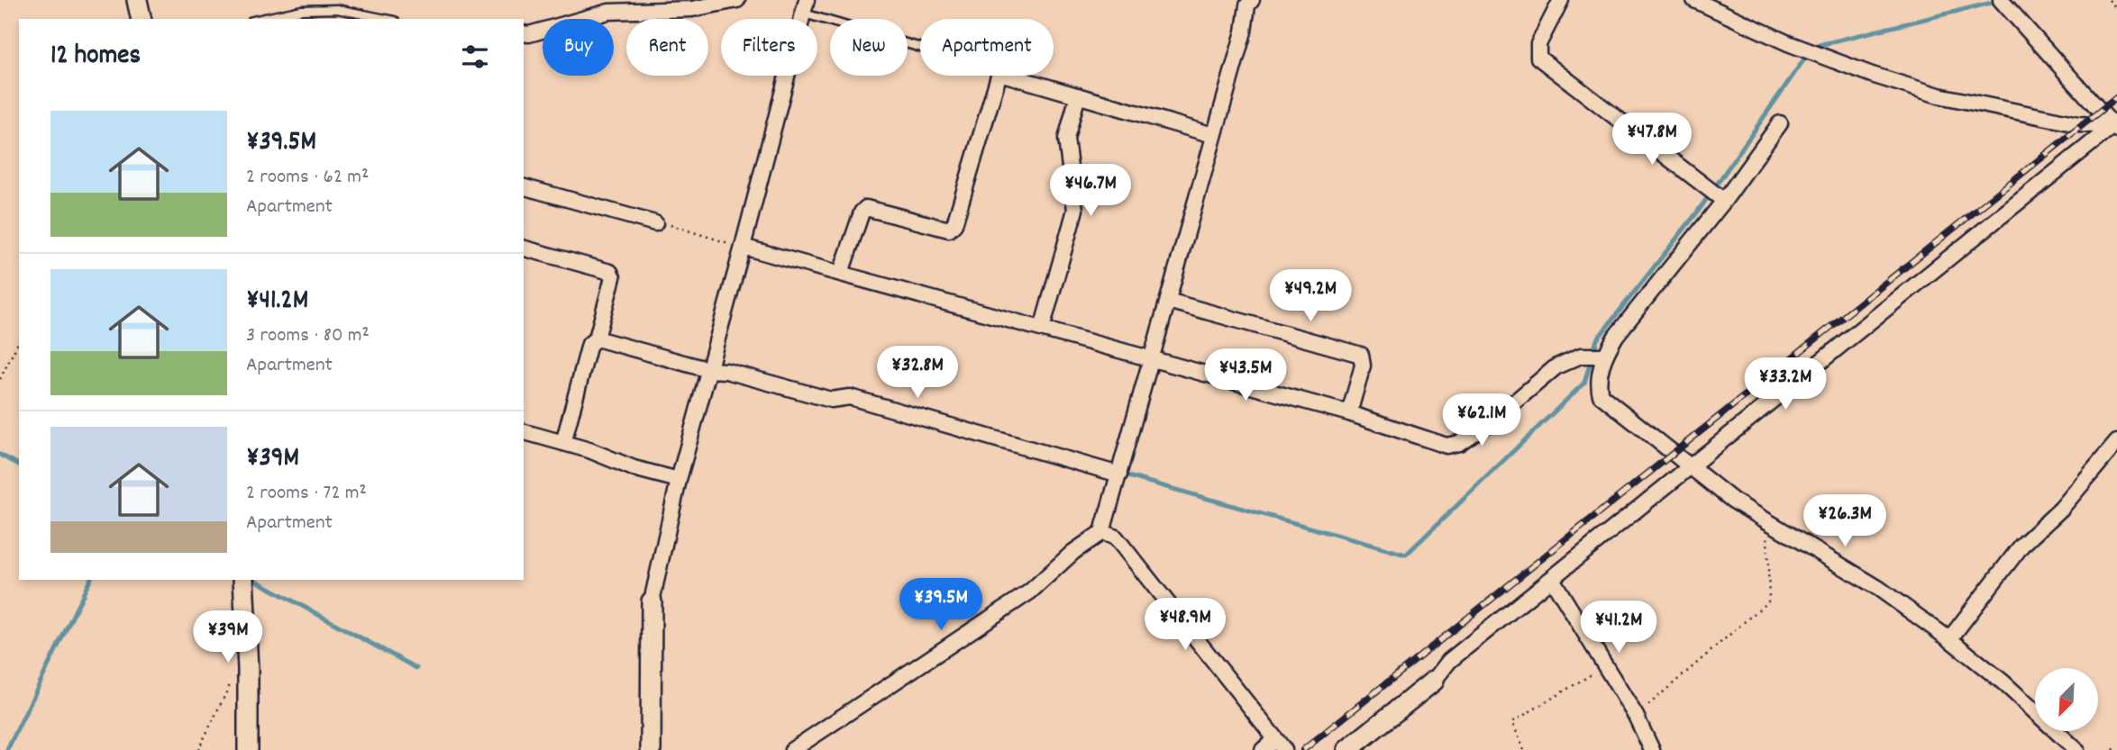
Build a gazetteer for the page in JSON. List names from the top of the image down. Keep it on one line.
{"north":"bottom left","page":{"chip":["Buy","Rent","Filters","New","Apartment"],"heading":"12 homes","list":[{"name":"¥39.5M","note":"2 rooms · 62 m² · Apartment"},{"name":"¥41.2M","note":"3 rooms · 80 m² · Apartment"},{"name":"¥39M","note":"2 rooms · 72 m² · Apartment"}],"price":["¥47.8M","¥46.7M","¥49.2M","¥32.8M","¥43.5M","¥33.2M","¥62.1M","¥26.3M","¥39.5M","¥48.9M","¥41.2M","¥39M"]}}
